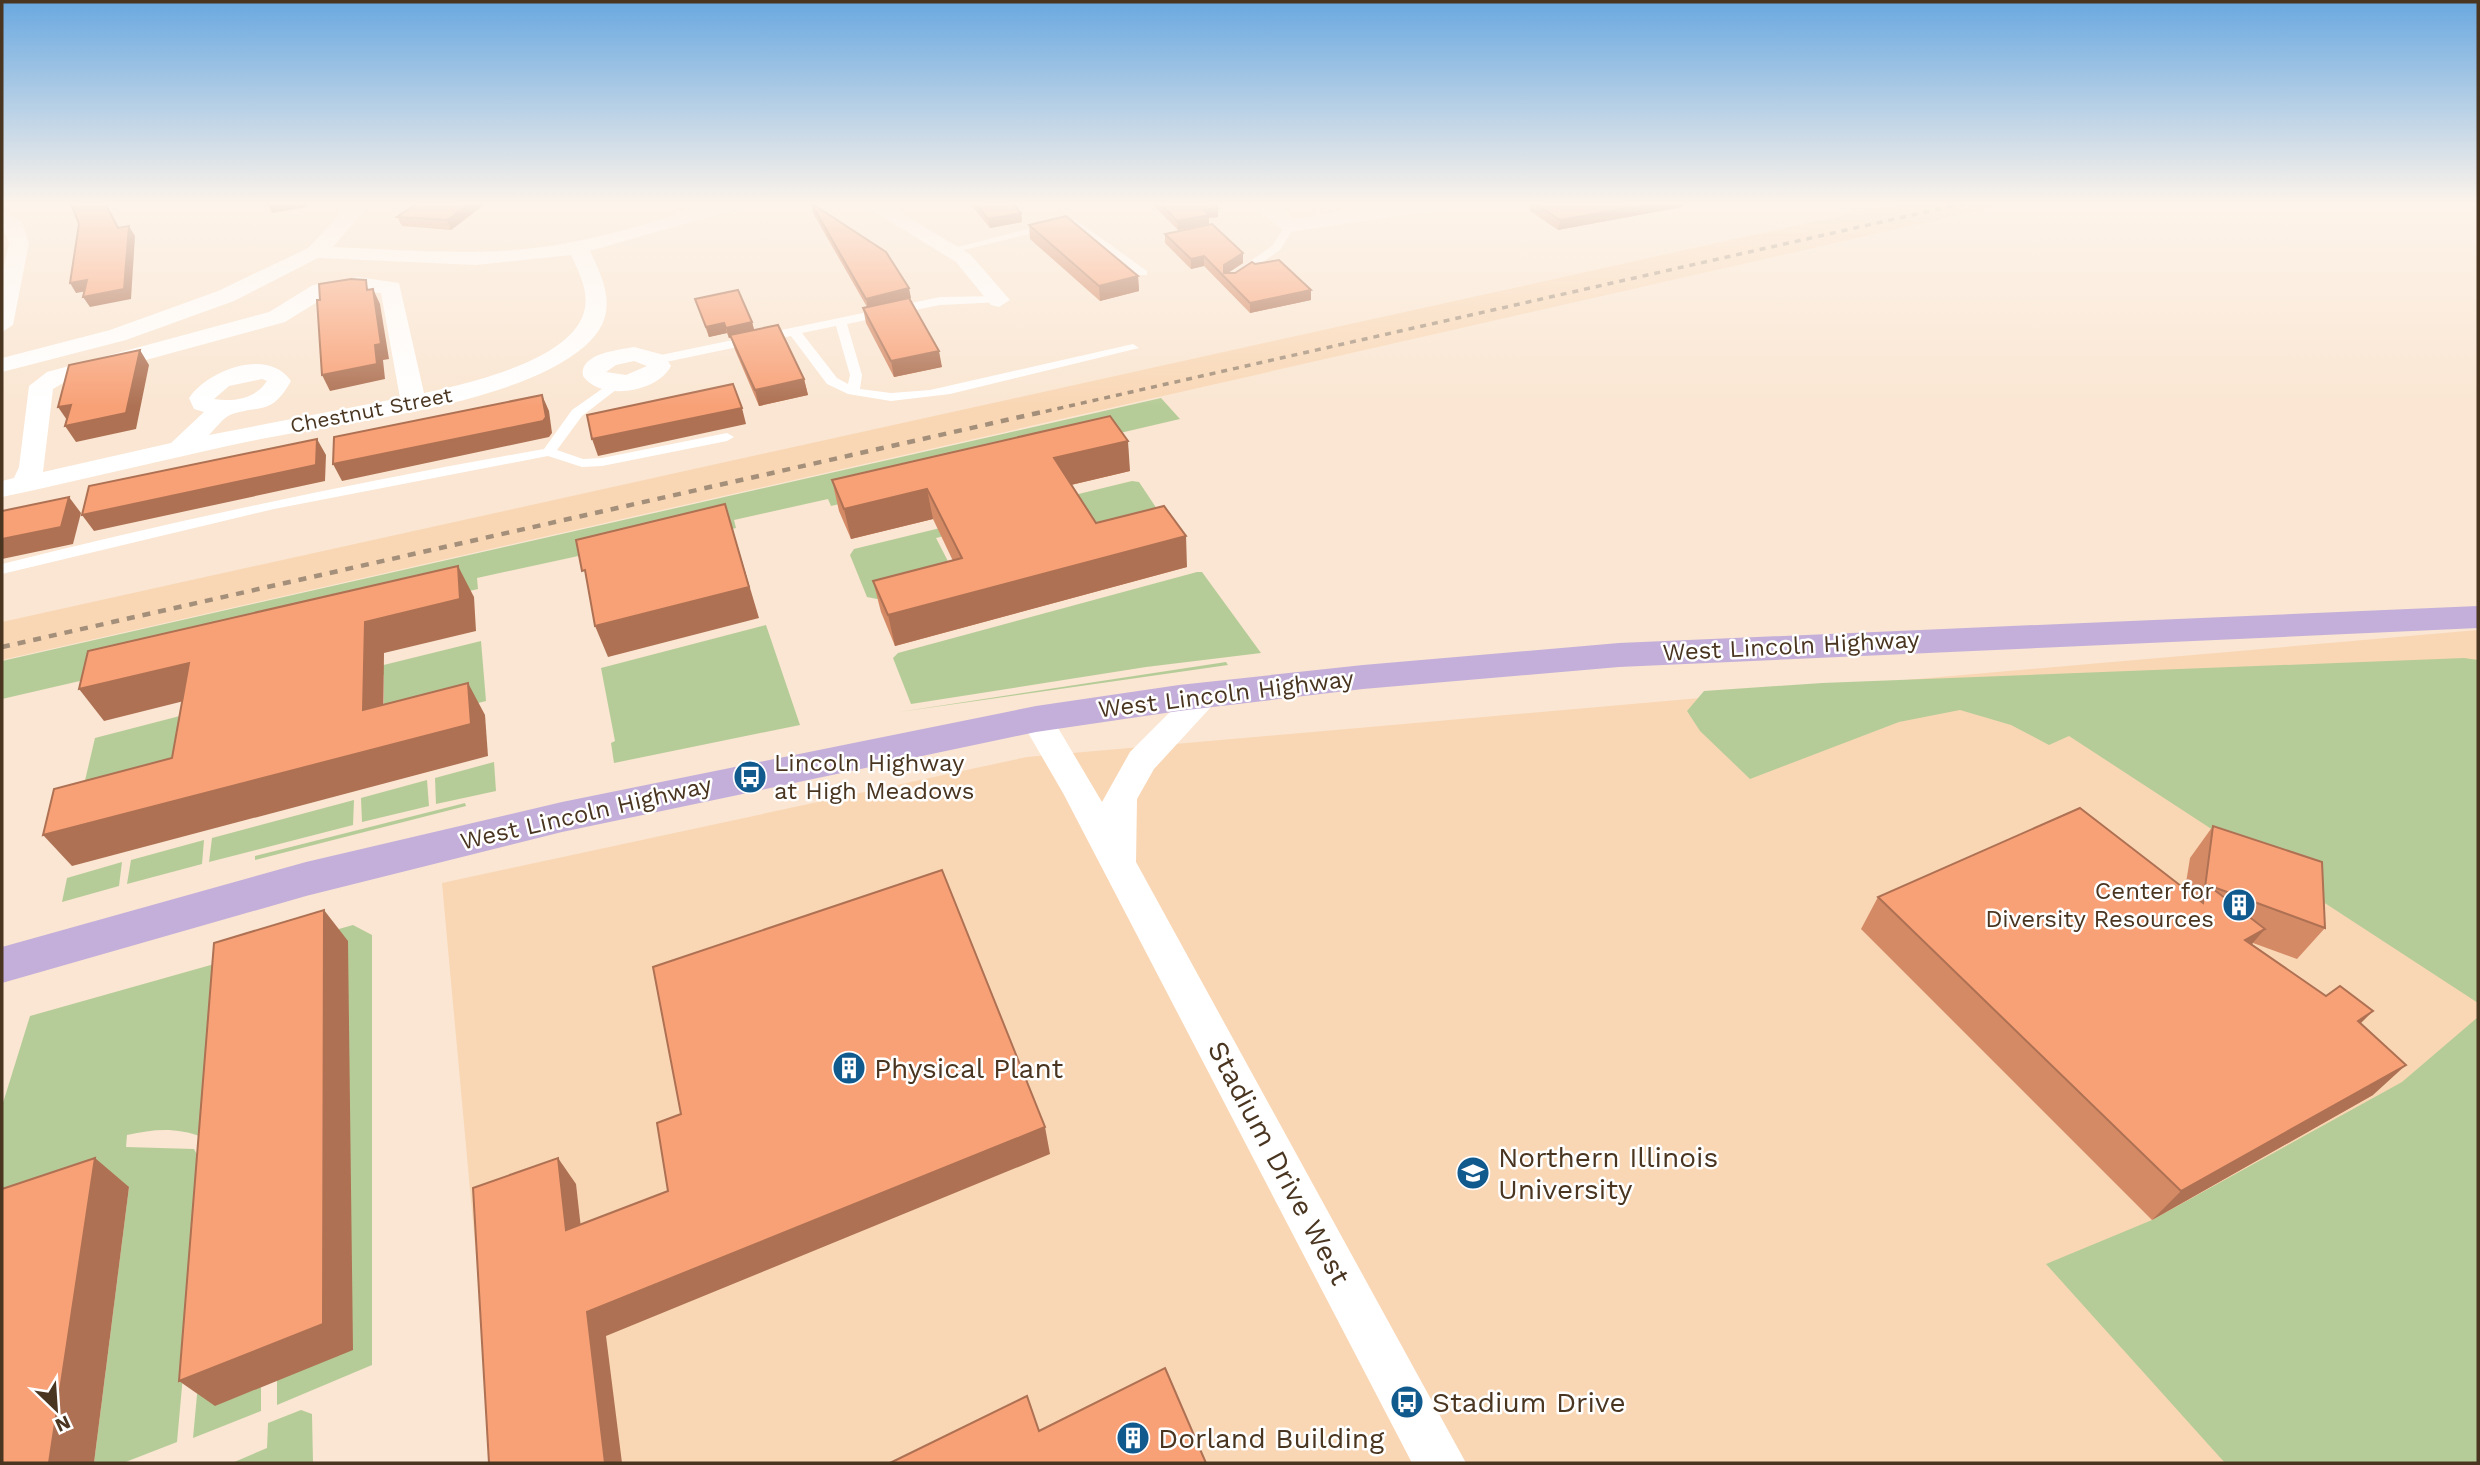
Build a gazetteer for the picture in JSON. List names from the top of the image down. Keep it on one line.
{"streets":{"main road":["West Lincoln Highway"],"street":["Chestnut Street","Stadium Drive West"]},"crossings":[["West Lincoln Highway","Stadium Drive West"]],"places":{"bus stop":["Lincoln Highway at High Meadows","Stadium Drive"],"building":["Center for Diversity Resources","Physical Plant","Dorland Building"],"school or university":["Northern Illinois University"]},"north":"bottom right"}
